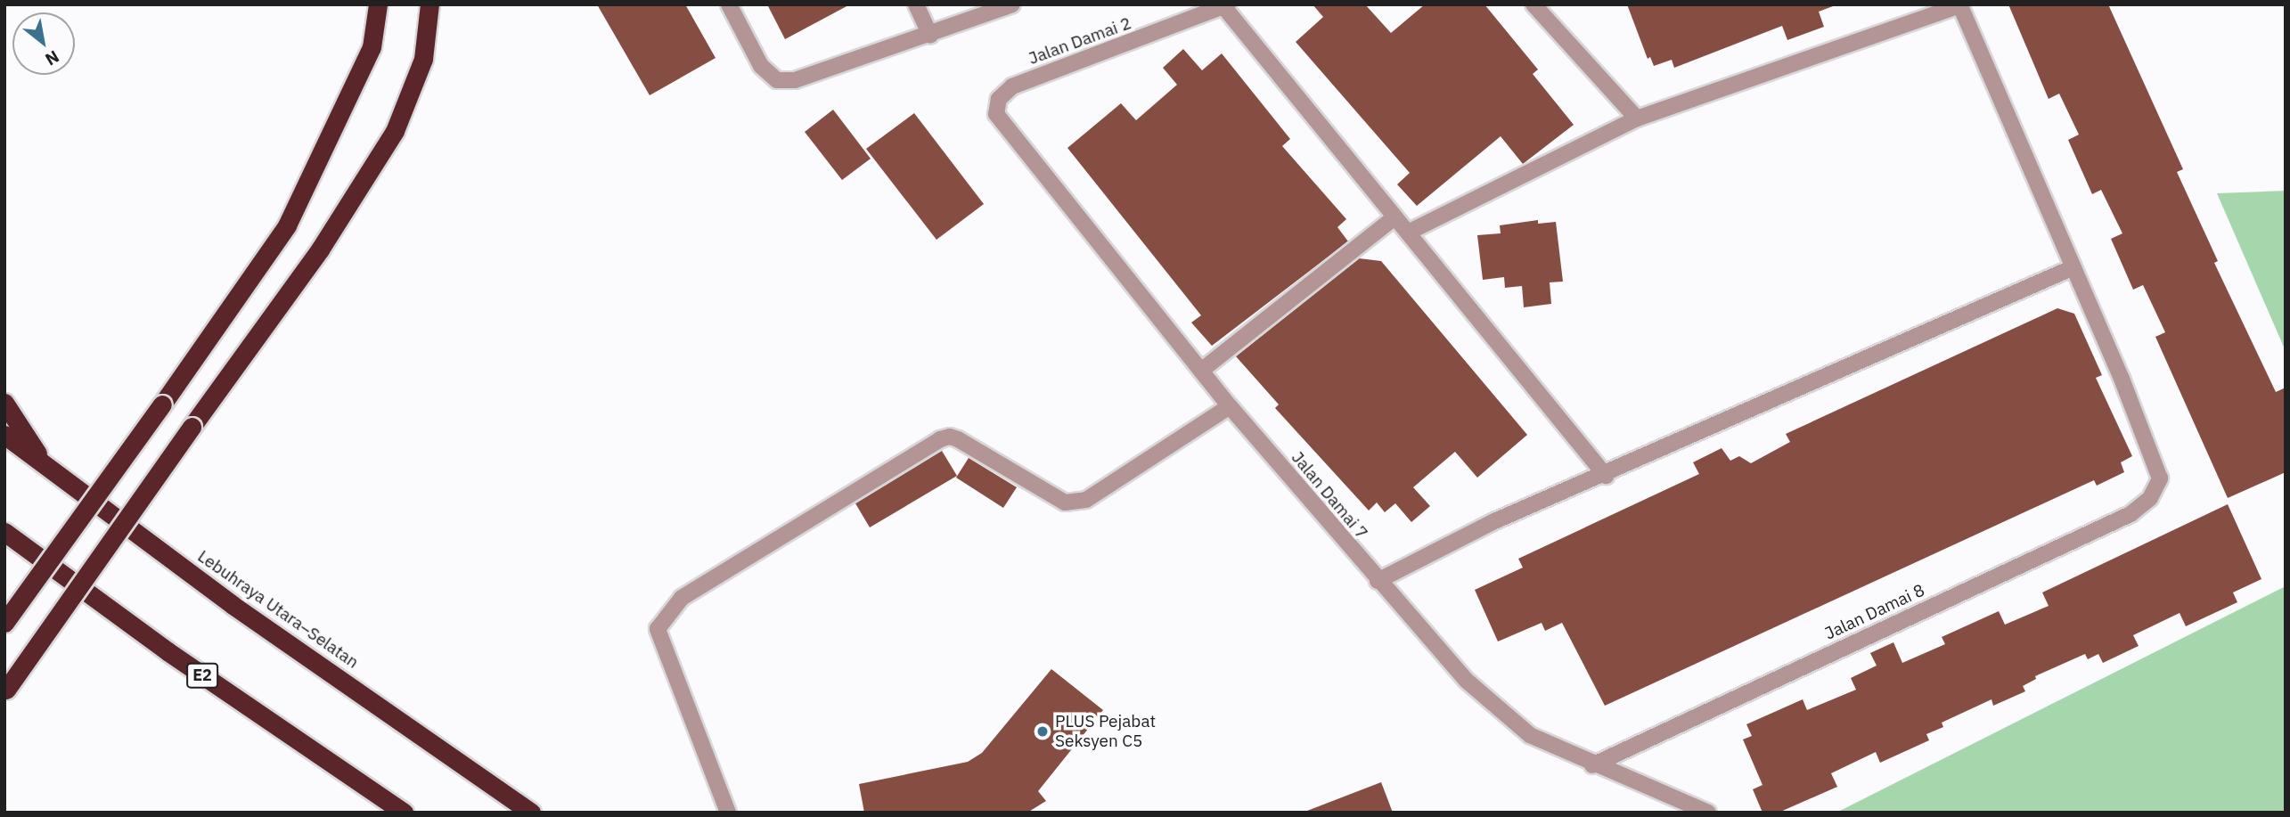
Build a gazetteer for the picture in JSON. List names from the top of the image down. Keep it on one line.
{"streets":{"highway":["Lebuhraya Utara–Selatan","E2"],"street":["Jalan Damai 2","Jalan Damai 7","Jalan Damai 8"]},"crossings":[["Jalan Damai 2","Jalan Damai 7"],["Jalan Damai 7","Jalan Damai 8"]],"places":["PLUS Pejabat Seksyen C5"],"north":"bottom right"}
